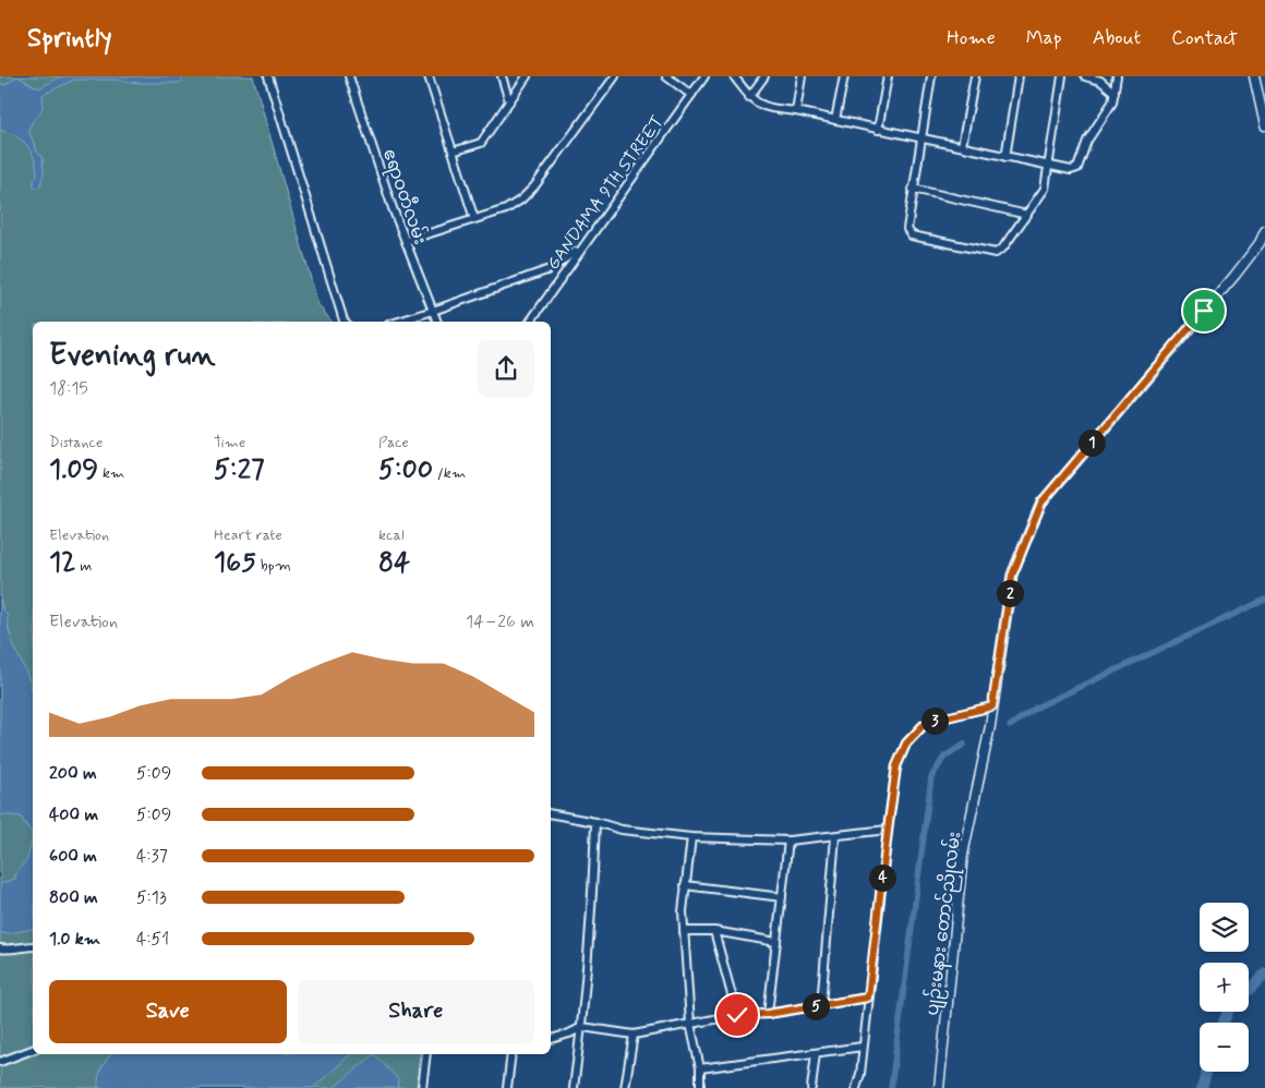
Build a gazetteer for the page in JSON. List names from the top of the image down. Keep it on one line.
{"streets":{"main road":["ပျဉ်းမနား တောင်ညိုလမ်း"],"street":["GANDAMA 9TH STREET","ဧရာဝတီလမ်း"]},"page":{"header":"Sprintly","nav":["Home","Map","About","Contact"],"heading":["Evening run","18:15"],"stats":[["Distance","1.09 km"],["Time","5:27"],["Pace","5:00 /km"],["Elevation","12 m"],["Heart rate","165 bpm"],["kcal","84"]],"pins":["1","2","3","4","5"],"chart":["Elevation","14–26 m"],"list":[{"name":"200 m","note":"5:09"},{"name":"400 m","note":"5:09"},{"name":"600 m","note":"4:37"},{"name":"800 m","note":"5:13"},{"name":"1.0 km","note":"4:51"}],"map_buttons":["+","−"],"buttons":["Save","Share"]}}
